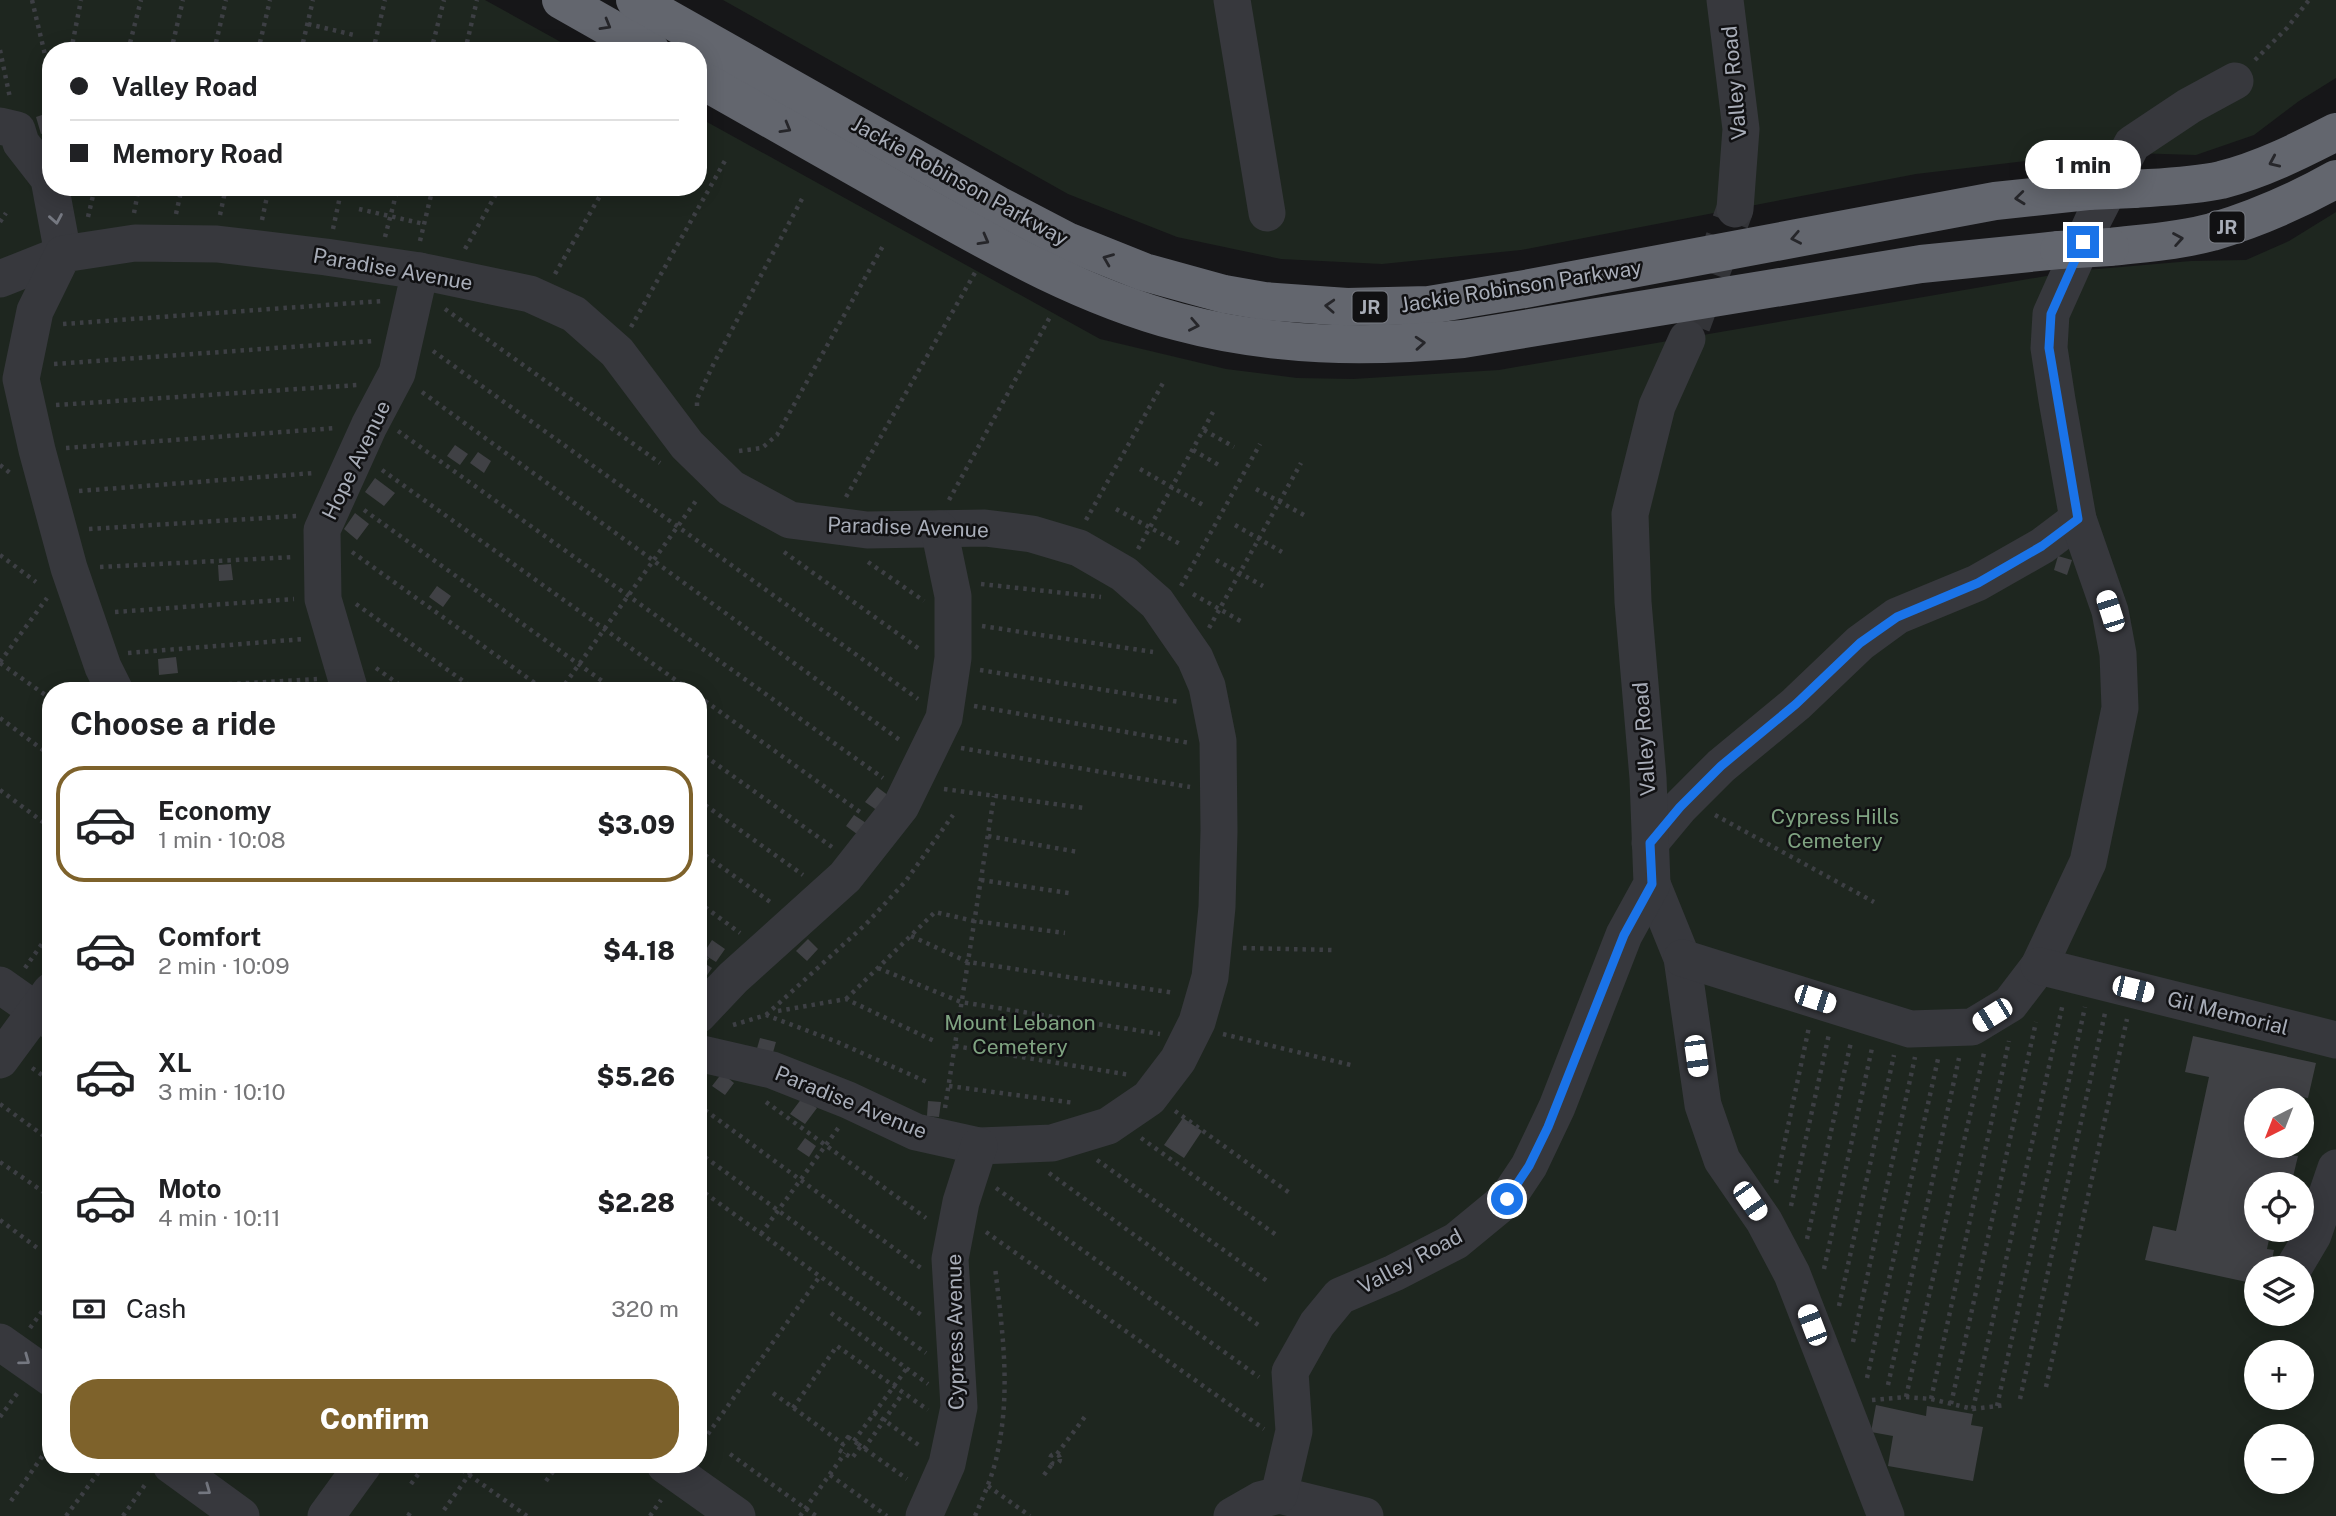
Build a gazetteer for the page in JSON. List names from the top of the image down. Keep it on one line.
{"streets":{"highway":["Jackie Robinson Parkway","JR"],"lane":["Valley Road","Paradise Avenue","Hope Avenue","Gil Memorial","Cypress Avenue"]},"crossings":[["Paradise Avenue","Hope Avenue"],["Paradise Avenue","Cypress Avenue"]],"parks":["Cypress Hills Cemetery","Mount Lebanon Cemetery"],"north":"bottom left","page":{"banner":["Valley Road","Memory Road"],"bubble":"1 min","heading":"Choose a ride","list":[{"name":"Economy","note":"1 min · 10:08","value":"$3.09"},{"name":"Comfort","note":"2 min · 10:09","value":"$4.18"},{"name":"XL","note":"3 min · 10:10","value":"$5.26"},{"name":"Moto","note":"4 min · 10:11","value":"$2.28"}],"map_buttons":["+","−"],"pay":["Cash","320 m"],"buttons":"Confirm"}}
